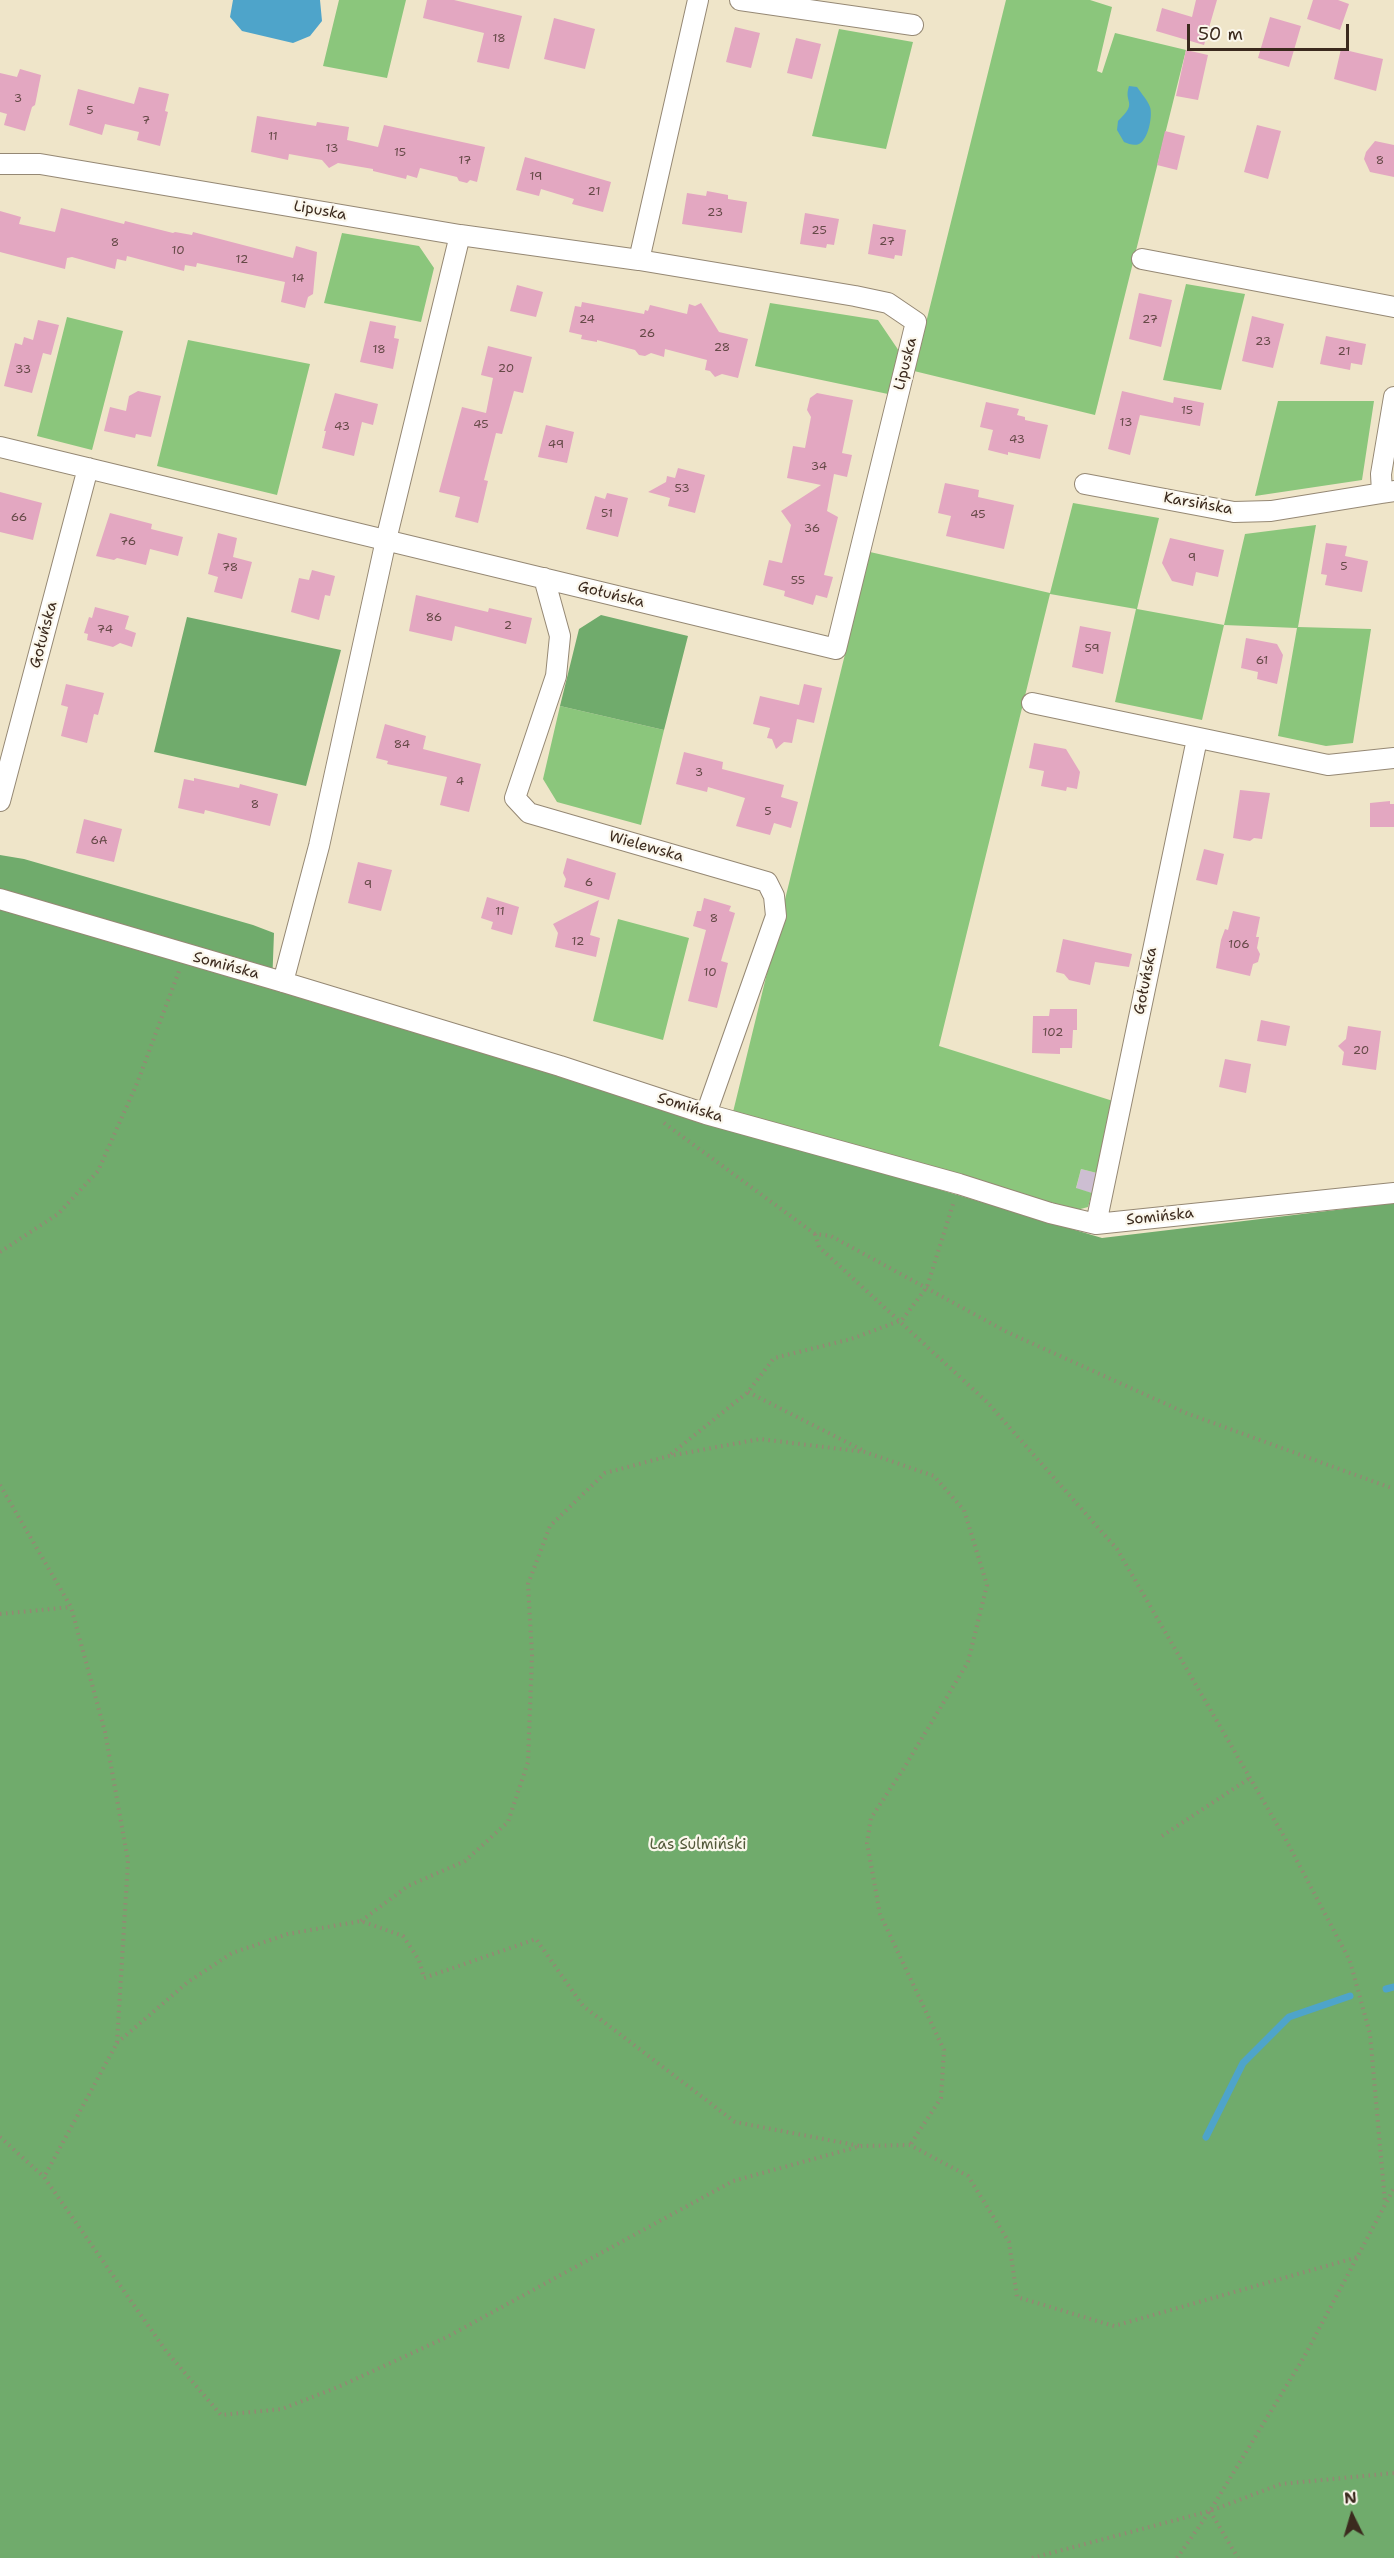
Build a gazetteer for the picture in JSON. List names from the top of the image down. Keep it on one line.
{"streets":{"street":["Lipuska","Karsińska","Gołuńska","Wielewska","Somińska"]},"crossings":[["Lipuska","Gołuńska"],["Gołuńska","Wielewska"],["Gołuńska","Somińska"],["Wielewska","Somińska"]],"parks":["Las Sulmiński"],"house_numbers":["18","3","5","7","11","13","15","17","8","19","21","23","25","27","8","10","12","14","24","27","26","23","28","18","21","20","33","15","13","45","43","43","49","34","53","51","45","66","36","76","9","5","78","55","86","2","74","59","61","84","3","4","8","5","6A","6","9","11","8","12","106","10","102","20"],"scale_bar":"50 m","north":"top"}
